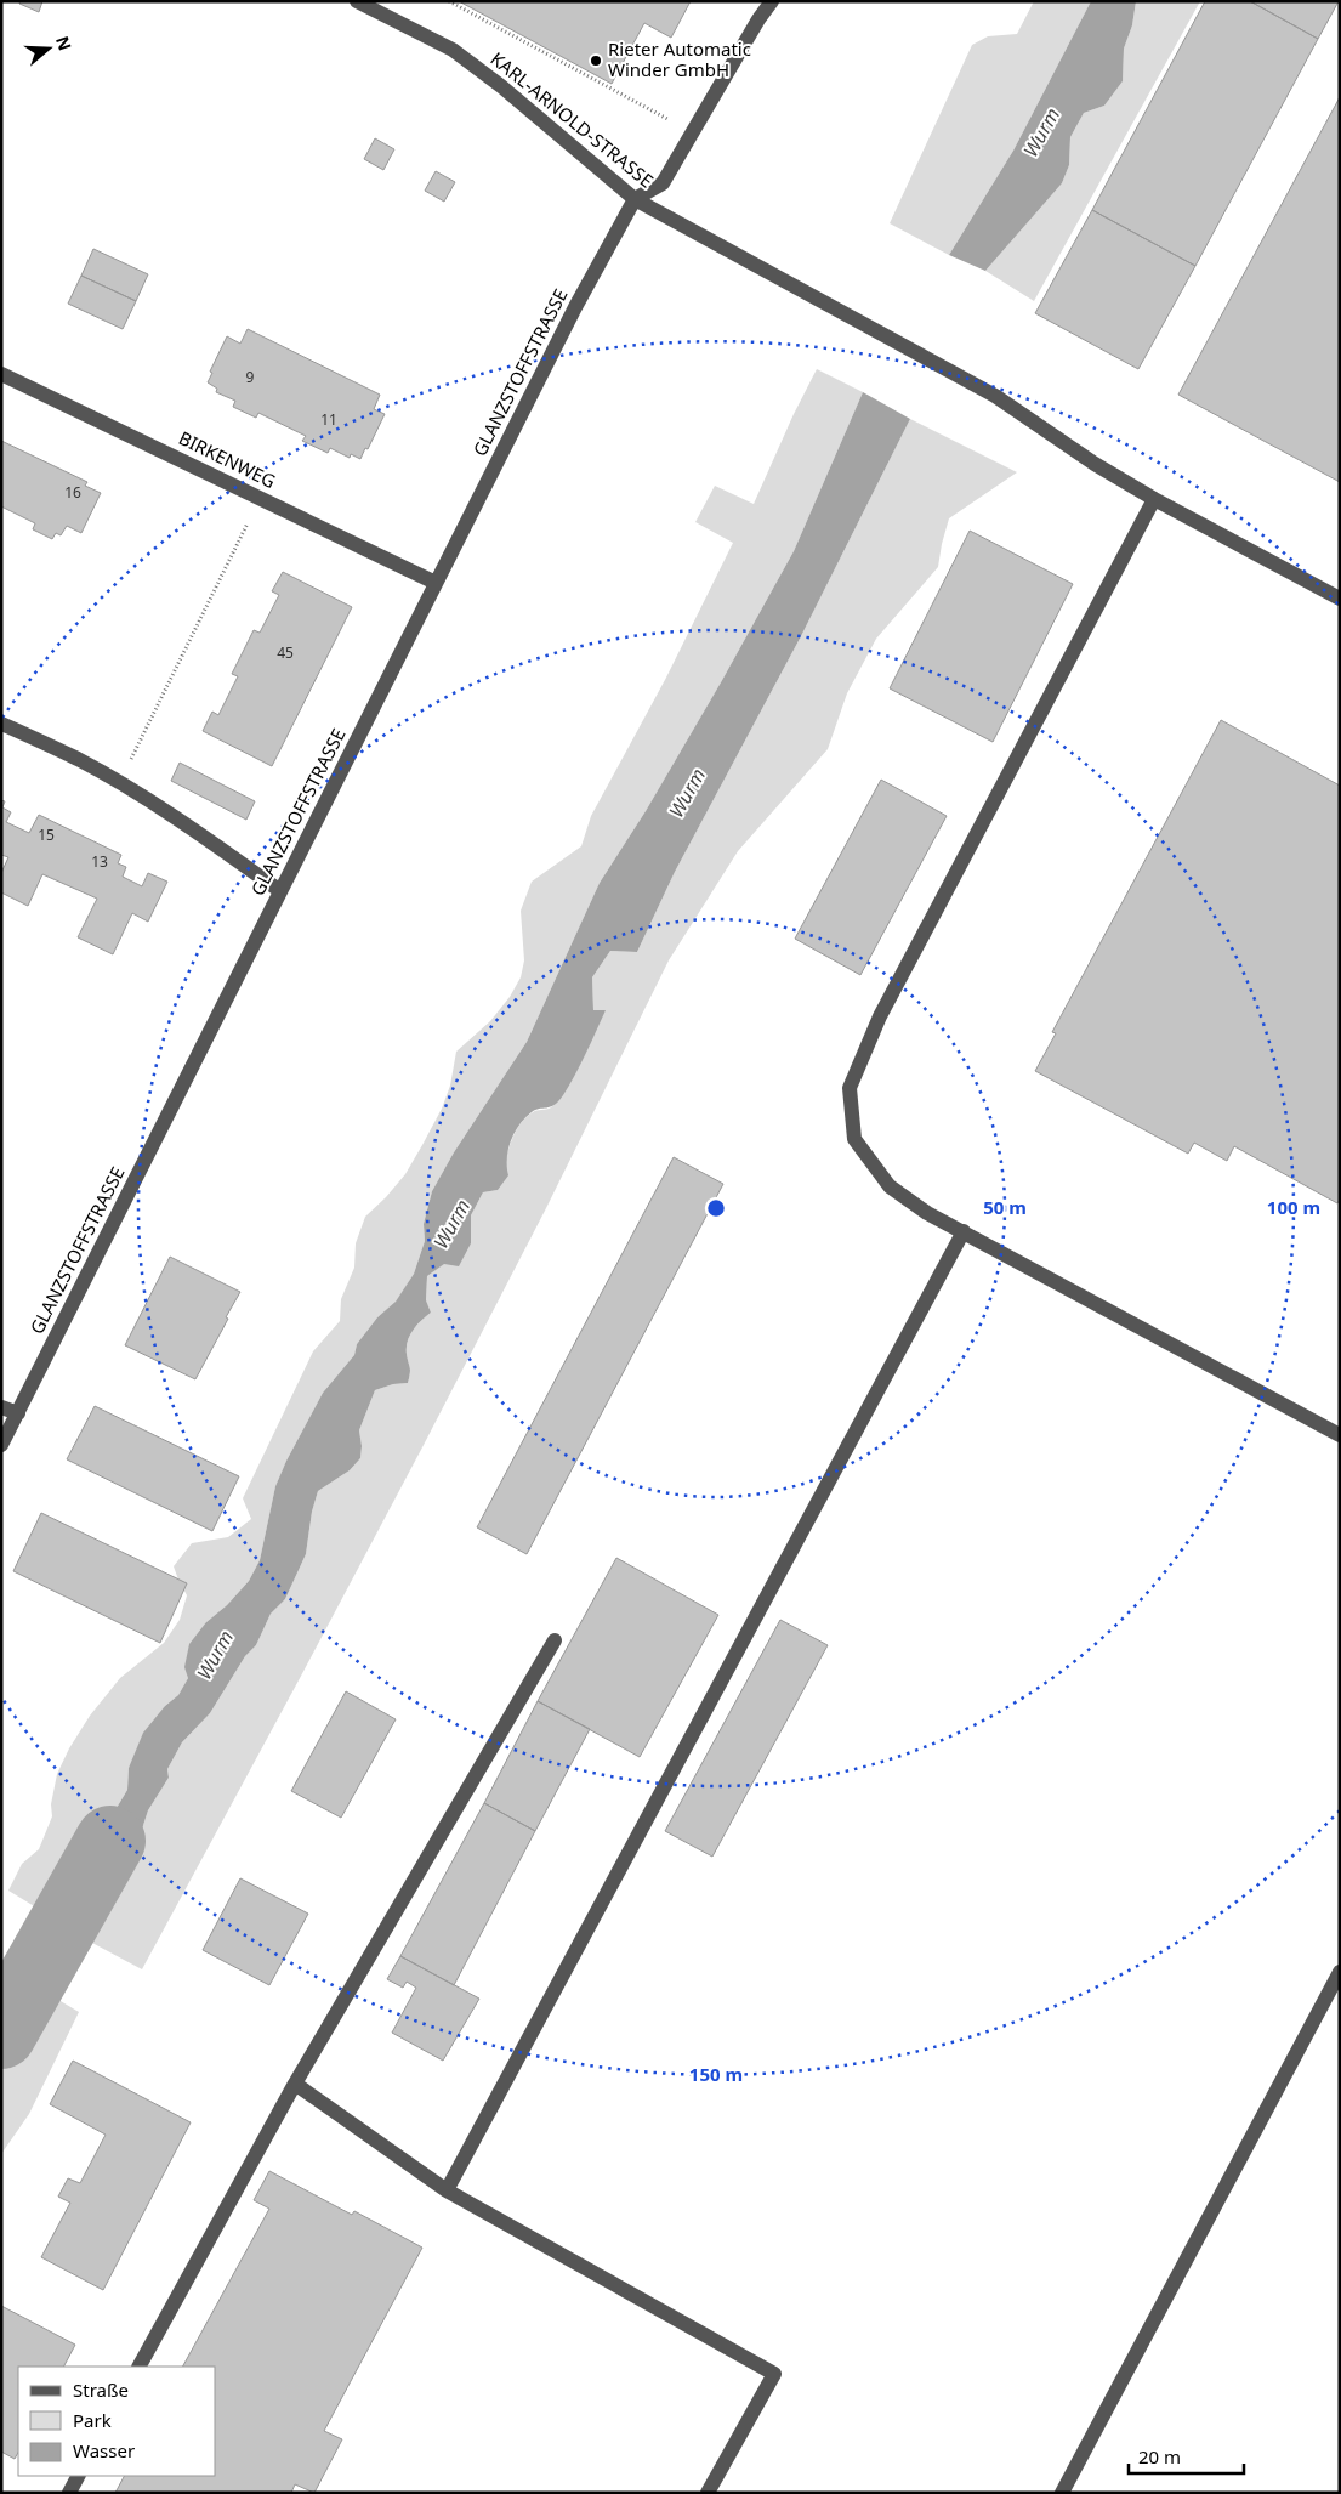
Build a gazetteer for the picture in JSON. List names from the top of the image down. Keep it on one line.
{"streets":{"street":["KARL-ARNOLD-STRASSE","GLANZSTOFFSTRASSE","BIRKENWEG"]},"crossings":[["KARL-ARNOLD-STRASSE","GLANZSTOFFSTRASSE"],["GLANZSTOFFSTRASSE","BIRKENWEG"]],"water":["Wurm"],"places":["Rieter Automatic Winder GmbH"],"house_numbers":["9","11","16","45","15","13"],"legend":["Straße","Park","Wasser"],"scale_bar":"20 m","north":"right","rings":["50 m","100 m","150 m"]}
